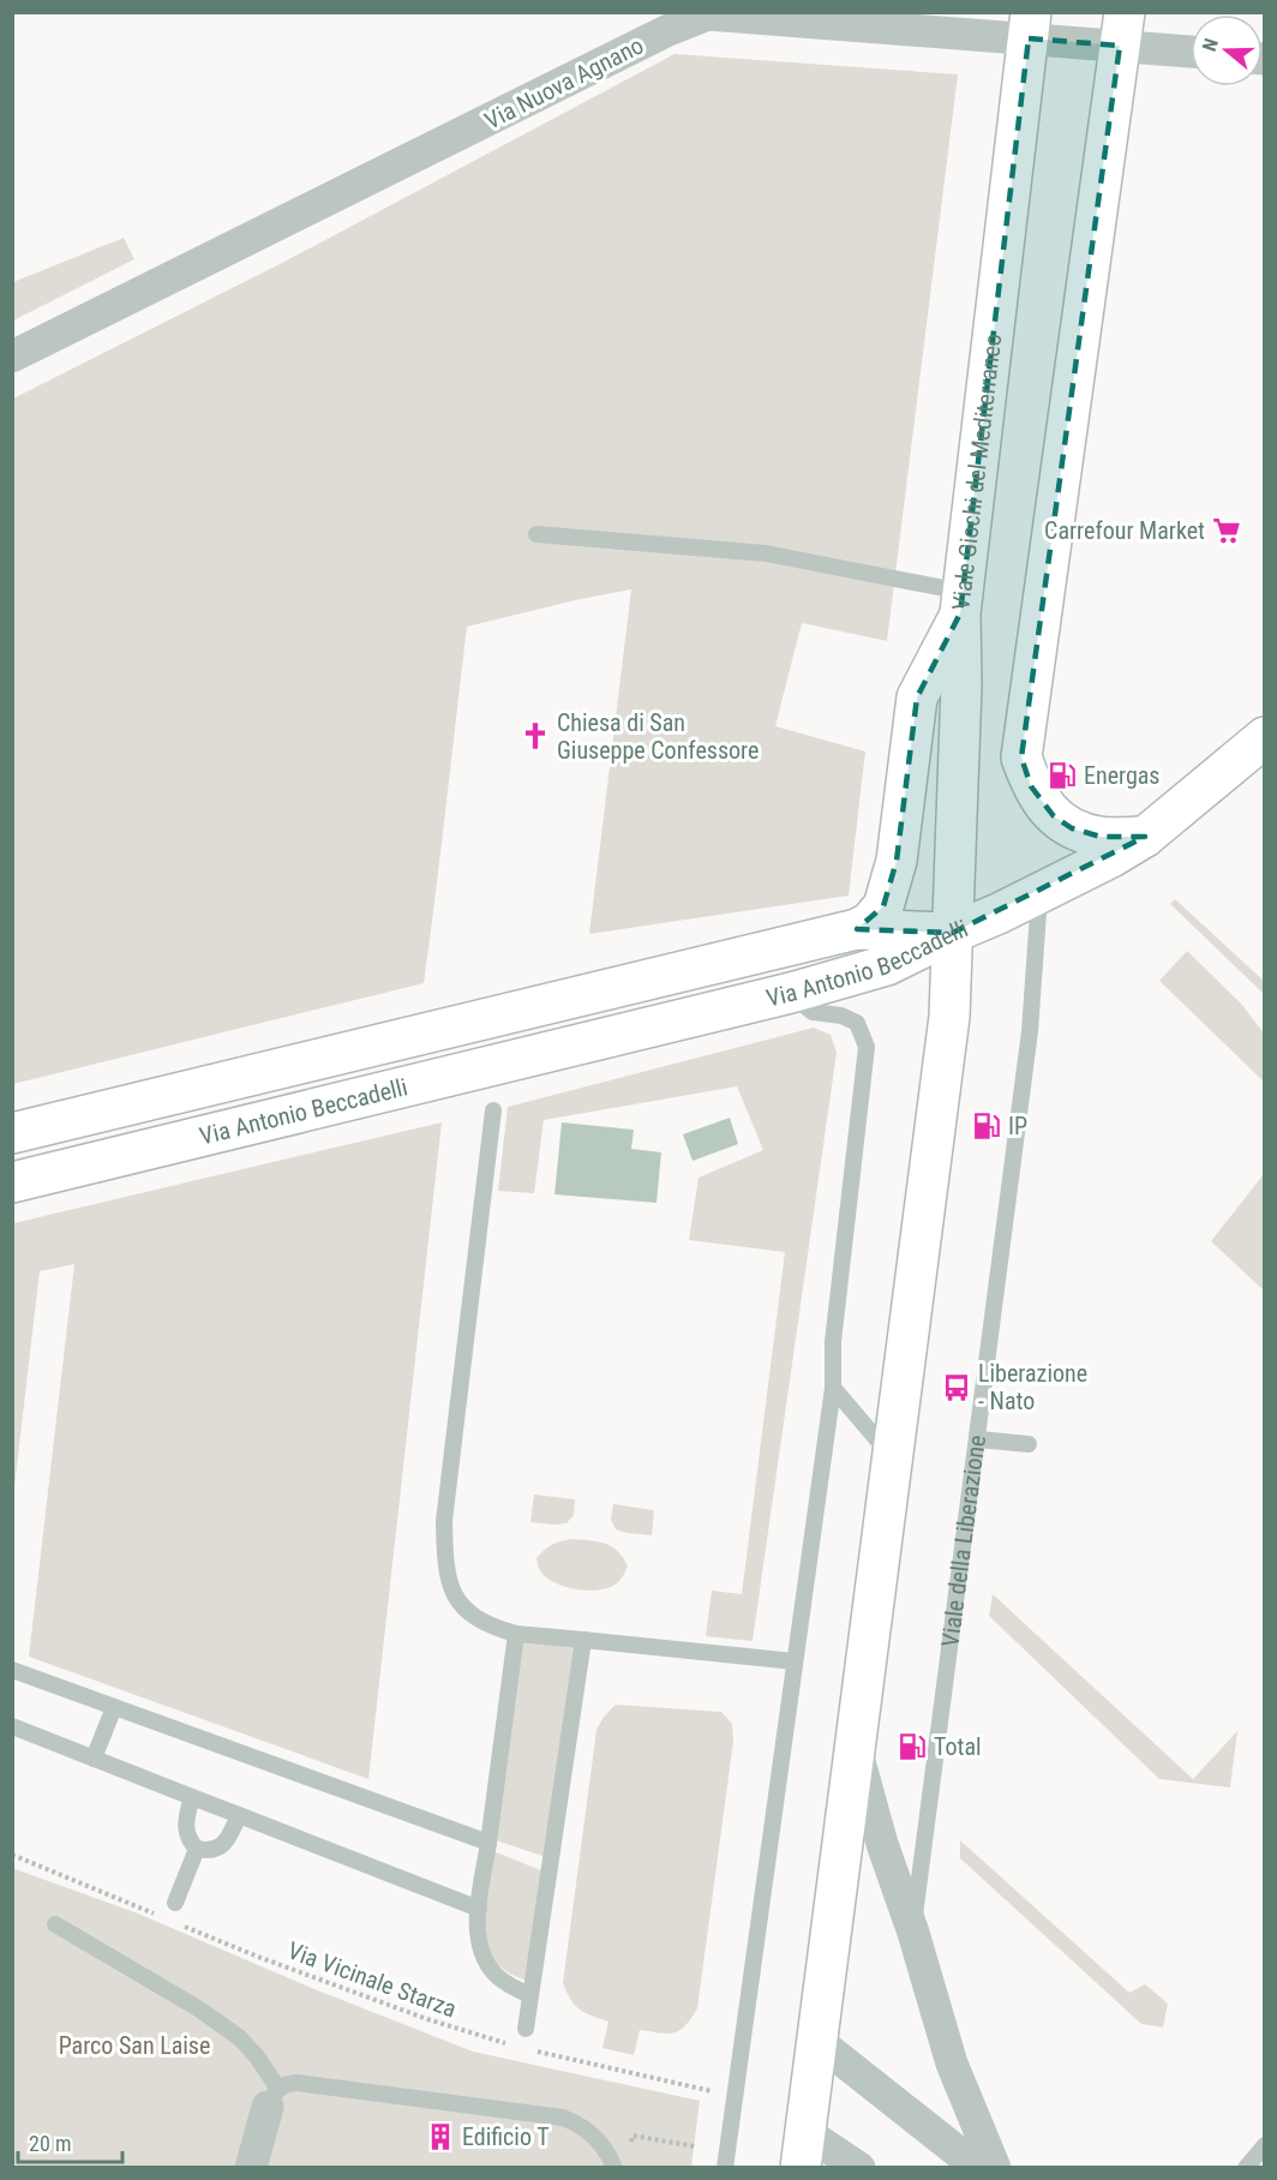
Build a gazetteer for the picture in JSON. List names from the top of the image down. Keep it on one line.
{"streets":{"main road":["Viale Giochi del Mediterraneo","Via Antonio Beccadelli"],"street":["Via Nuova Agnano"],"lane":["Viale della Liberazione"],"path":["Via Vicinale Starza"]},"crossings":[["Via Nuova Agnano","Viale Giochi del Mediterraneo"],["Viale Giochi del Mediterraneo","Via Antonio Beccadelli"]],"parks":["Parco San Laise"],"places":{"supermarket":["Carrefour Market"],"church":["Chiesa di San Giuseppe Confessore"],"fuel station":["Energas","IP","Total"],"bus stop":["Liberazione - Nato"],"building":["Edificio T"]},"scale_bar":"20 m","north":"left"}
